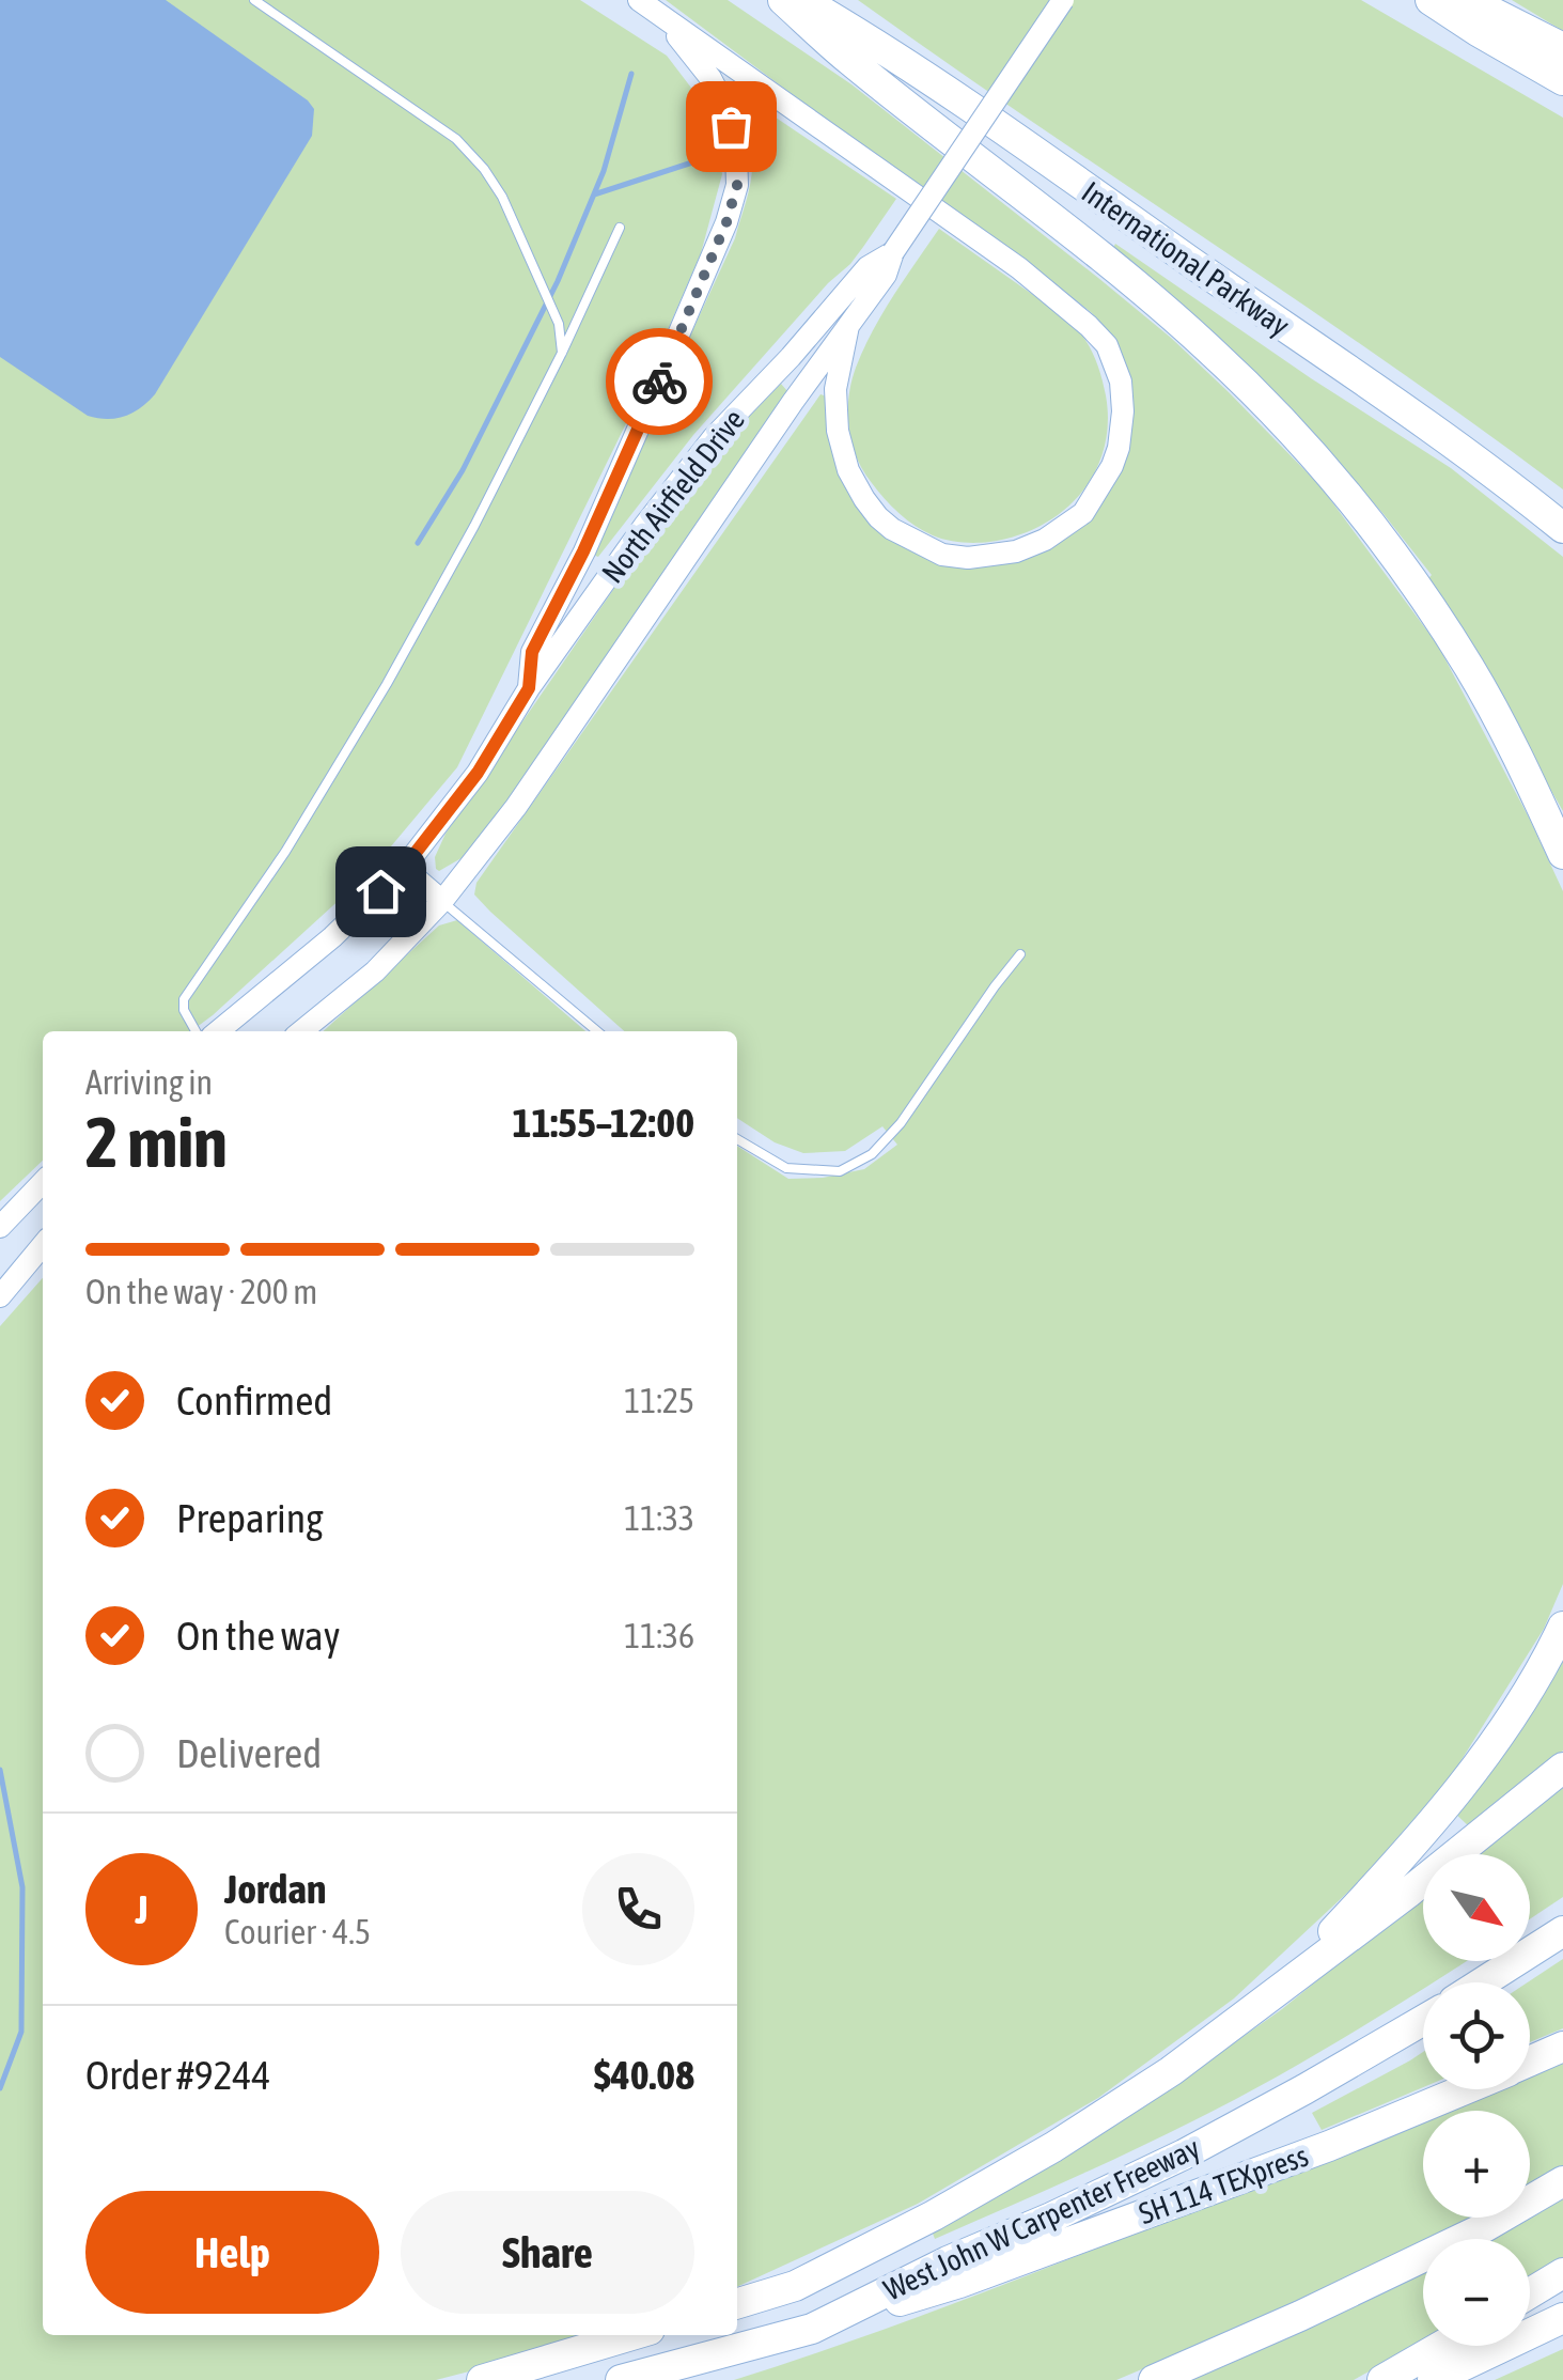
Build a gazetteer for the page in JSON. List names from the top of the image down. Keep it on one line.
{"streets":{"highway":["International Parkway","SH 114 TEXpress","West John W Carpenter Freeway"],"main road":["North Airfield Drive"]},"crossings":[["SH 114 TEXpress","West John W Carpenter Freeway"]],"north":"bottom right","page":{"heading":["2 min","Arriving in","11:55–12:00"],"panel":["Jordan","Courier · 4.5","Order #9244","$40.08"],"bar":"On the way · 200 m","list":[["Confirmed","11:25"],["Preparing","11:33"],["On the way","11:36"],"Delivered"],"round":"J","map_buttons":["+","−"],"buttons":["Help","Share"]}}
